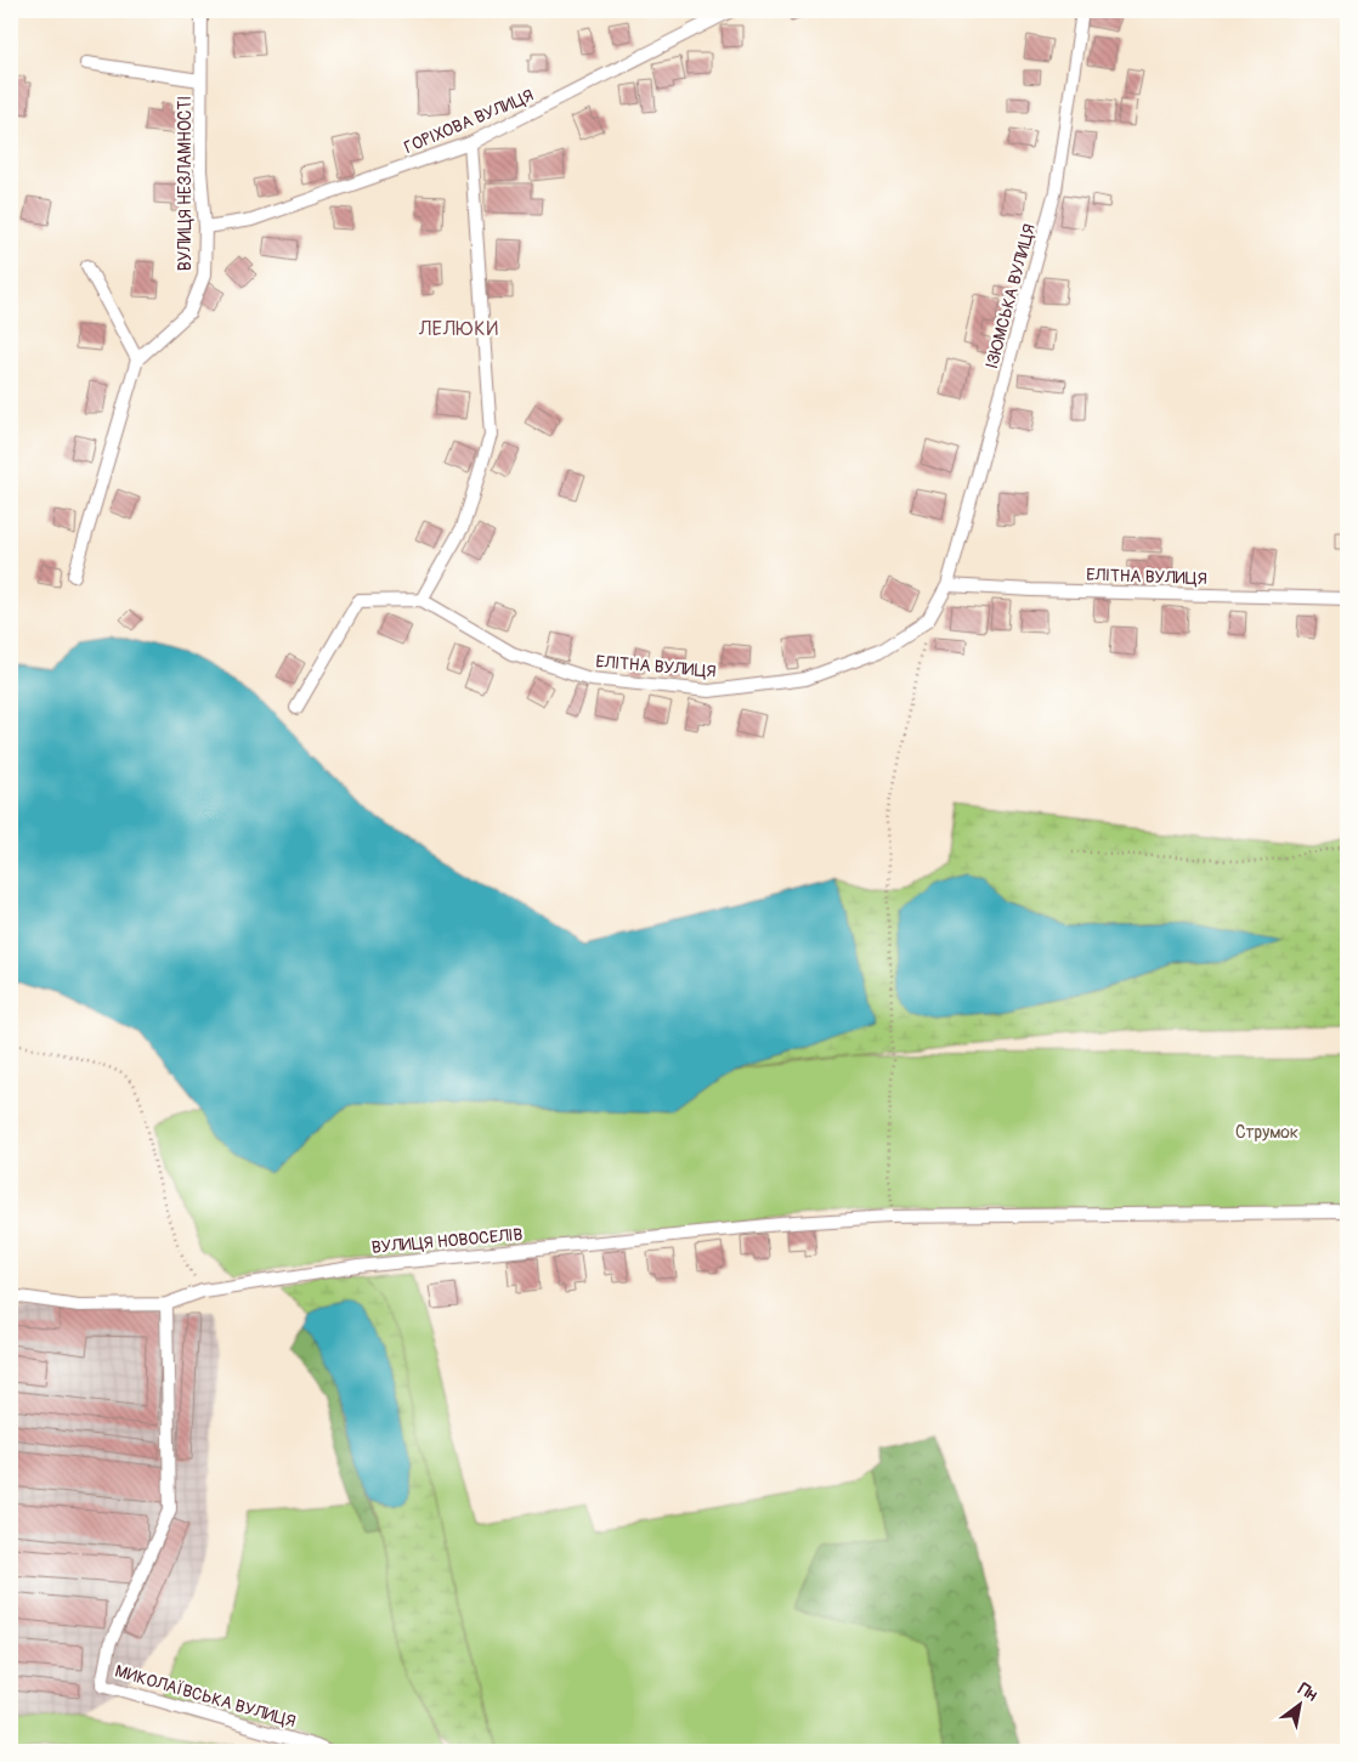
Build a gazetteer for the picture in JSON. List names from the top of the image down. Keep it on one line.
{"streets":{"street":["ГОРІХОВА ВУЛИЦЯ","ВУЛИЦЯ НЕЗЛАМНОСТІ","ІЗЮМСЬКА ВУЛИЦЯ","ЕЛІТНА ВУЛИЦЯ","ВУЛИЦЯ НОВОСЕЛІВ","МИКОЛАЇВСЬКА ВУЛИЦЯ"]},"crossings":[["ГОРІХОВА ВУЛИЦЯ","ВУЛИЦЯ НЕЗЛАМНОСТІ"],["ІЗЮМСЬКА ВУЛИЦЯ","ЕЛІТНА ВУЛИЦЯ"],["ВУЛИЦЯ НОВОСЕЛІВ","МИКОЛАЇВСЬКА ВУЛИЦЯ"]],"districts":["ЛЕЛЮКИ"],"parks":["Струмок"],"north":"top right"}
